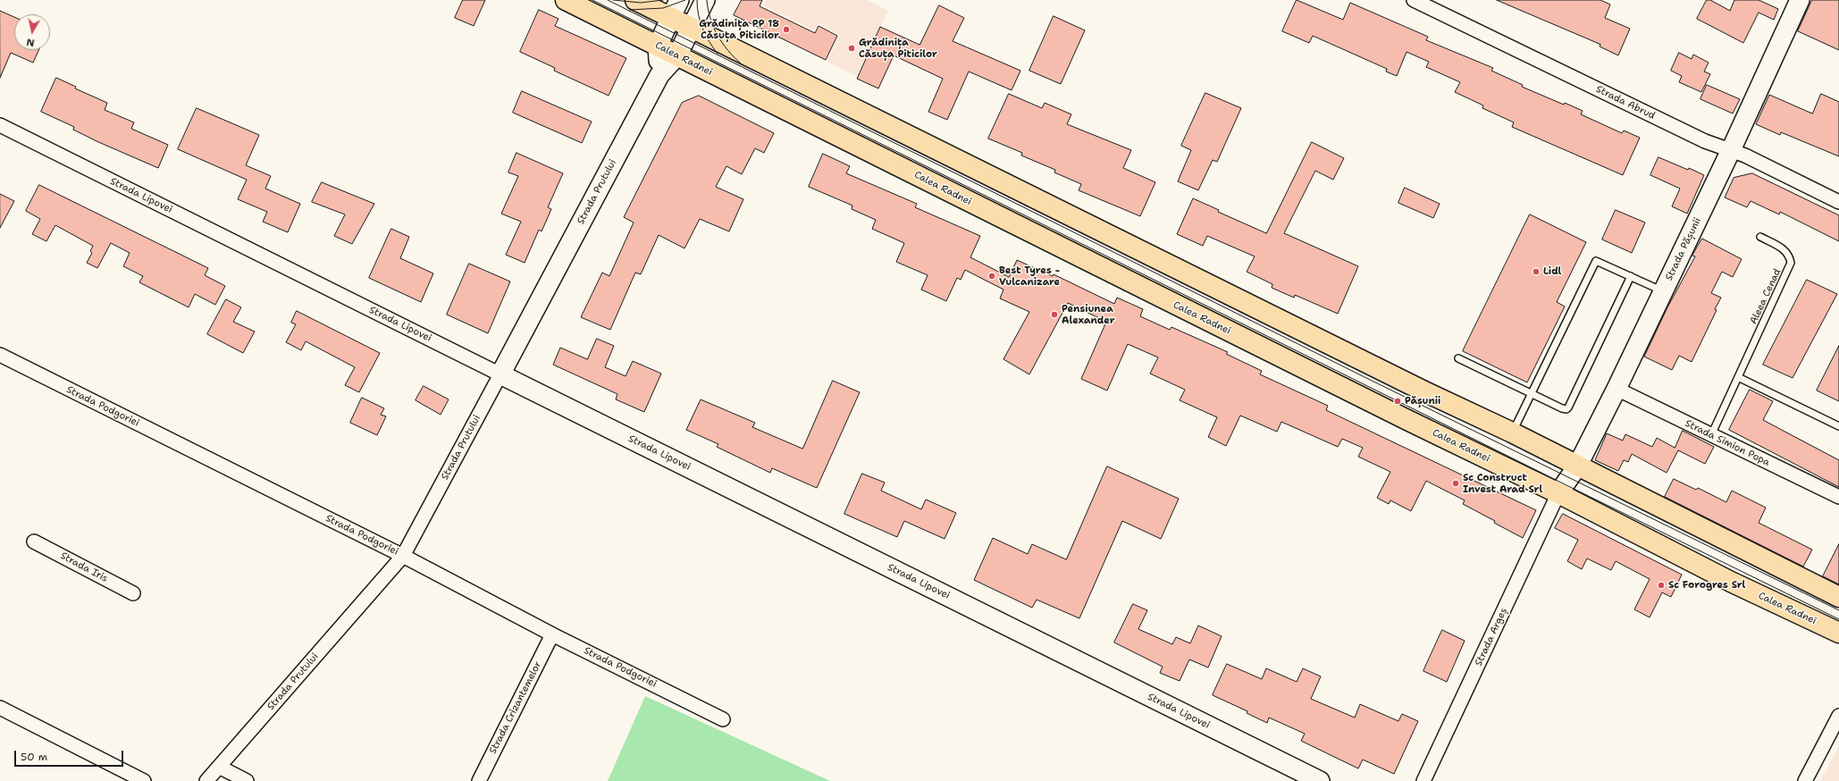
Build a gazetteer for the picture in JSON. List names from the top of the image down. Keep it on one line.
{"streets":{"main road":["Calea Radnei"],"street":["Strada Abrud","Strada Prutului","Strada Lipovei","Strada Pășunii","Strada Podgoriei","Strada Simion Popa","Strada Iris","Strada Argeș","Strada Crizantemelor"],"lane":["Aleea Cenad"]},"crossings":[["Calea Radnei","Strada Prutului"],["Calea Radnei","Strada Pășunii"],["Calea Radnei","Strada Argeș"],["Strada Abrud","Strada Pășunii"],["Strada Prutului","Strada Lipovei"],["Strada Prutului","Strada Podgoriei"],["Strada Pășunii","Strada Simion Popa"],["Strada Pășunii","Strada Argeș"],["Aleea Cenad","Strada Simion Popa"],["Strada Podgoriei","Strada Crizantemelor"]],"places":["Grădinița PP 18 Căsuța Piticilor","Grădinița Căsuța Piticilor","Lidl","Best Tyres - Vulcanizare","Pensiunea Alexander","Pășunii","Sc Construct Invest Arad Srl","Sc Forogres Srl"],"scale_bar":"50 m","north":"bottom"}
